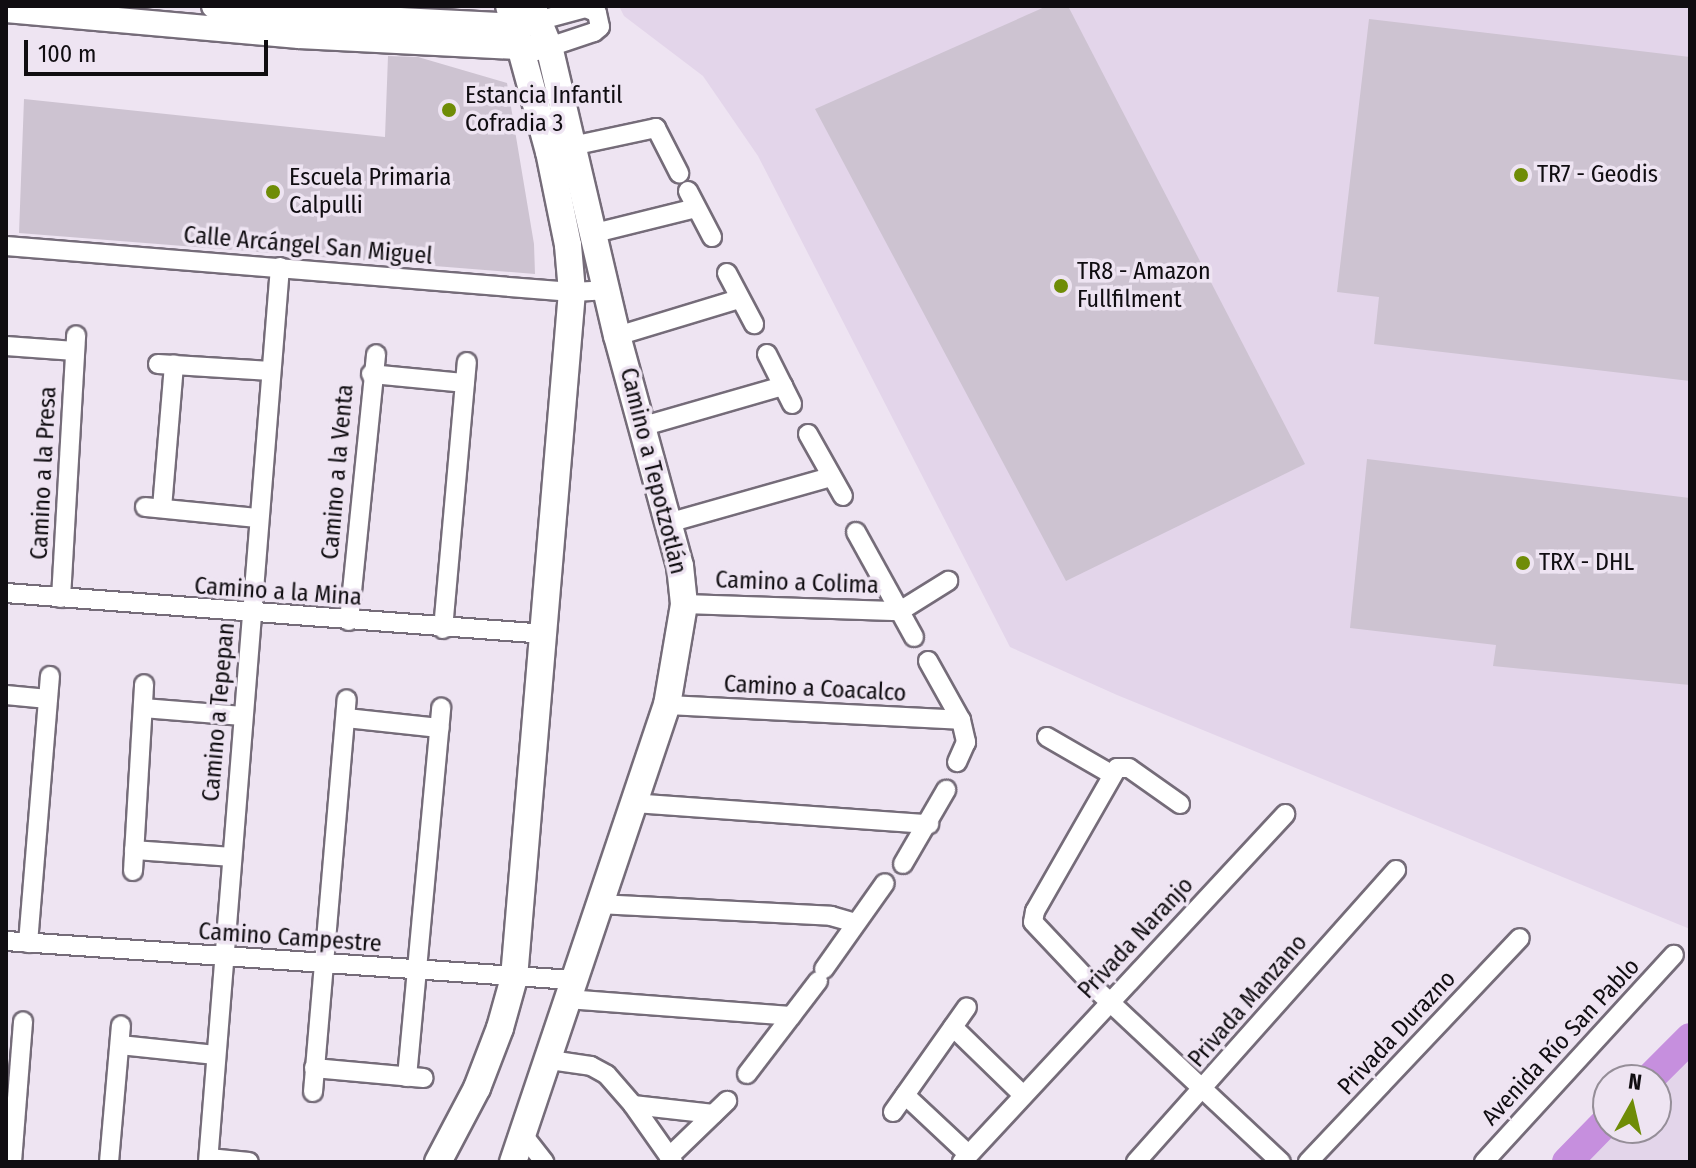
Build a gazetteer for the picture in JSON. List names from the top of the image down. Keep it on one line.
{"streets":{"main road":["Camino a Tepotzotlán"],"street":["Calle Arcángel San Miguel","Camino a la Venta","Camino a la Presa","Camino a Colima","Camino a la Mina","Camino a Coacalco","Camino a Tepepan","Camino Campestre","Privada Naranjo","Privada Manzano","Privada Durazno","Avenida Río San Pablo"]},"crossings":[["Calle Arcángel San Miguel","Camino a Tepotzotlán"],["Calle Arcángel San Miguel","Camino a Tepepan"],["Camino a Tepotzotlán","Camino a Colima"],["Camino a Tepotzotlán","Camino a Coacalco"],["Camino a Tepotzotlán","Camino Campestre"],["Camino a la Venta","Camino a la Mina"],["Camino a la Presa","Camino a la Mina"],["Camino a la Mina","Camino a Tepepan"],["Camino a Tepepan","Camino Campestre"]],"places":["Estancia Infantil Cofradia 3","TR7 - Geodis","Escuela Primaria Calpulli","TR8 - Amazon Fullfilment","TRX - DHL"],"scale_bar":"100 m","north":"top"}
